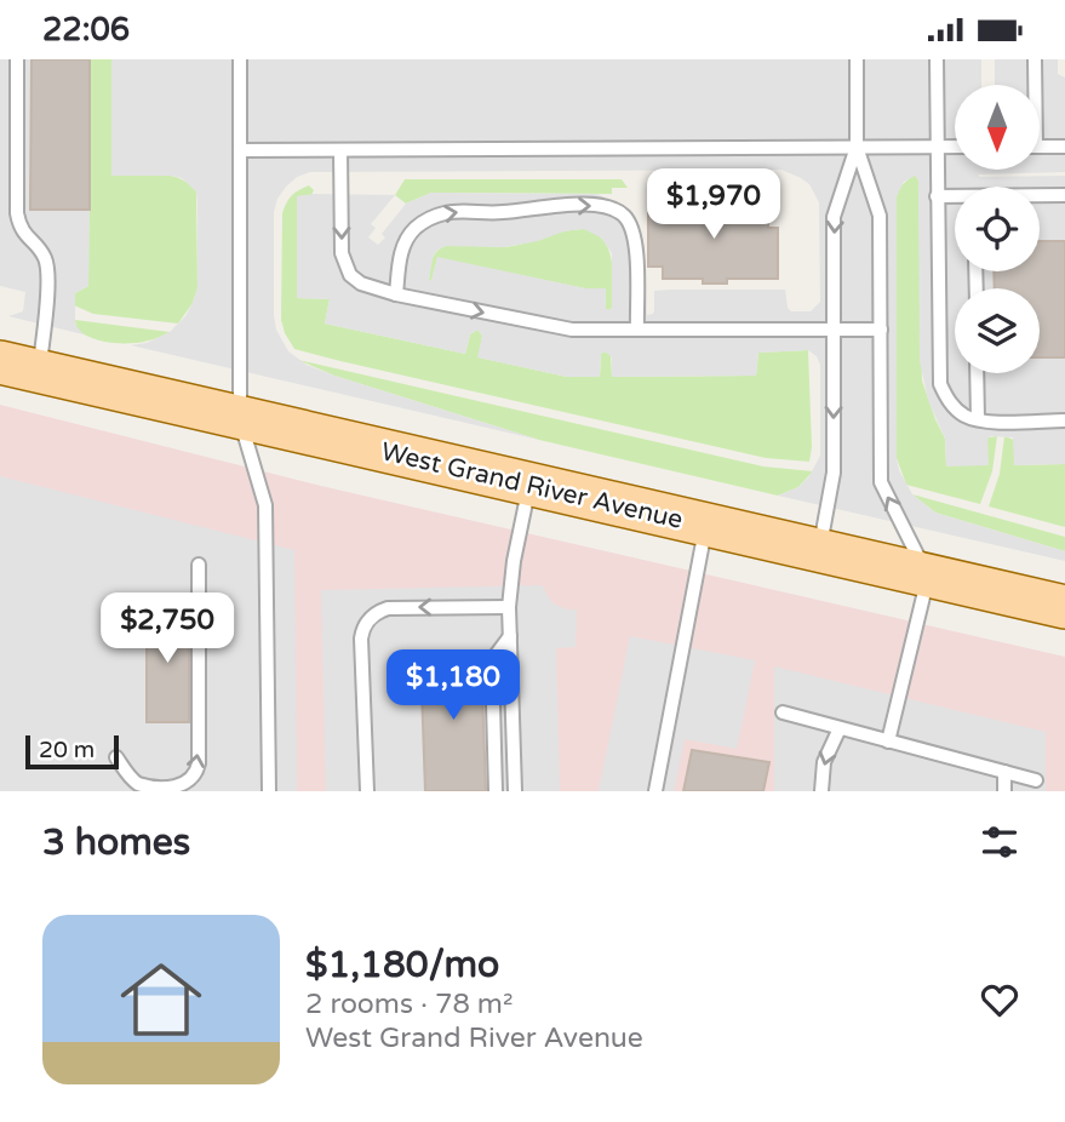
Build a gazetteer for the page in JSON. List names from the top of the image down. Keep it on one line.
{"streets":{"main road":["West Grand River Avenue"]},"scale_bar":"20 m","north":"bottom","page":{"status":"22:06","price":["$1,970","$2,750","$1,180"],"scale":"20 m","heading":"3 homes","list":[{"name":"$1,180/mo","note":"2 rooms · 78 m² · West Grand River Avenue"}]}}
